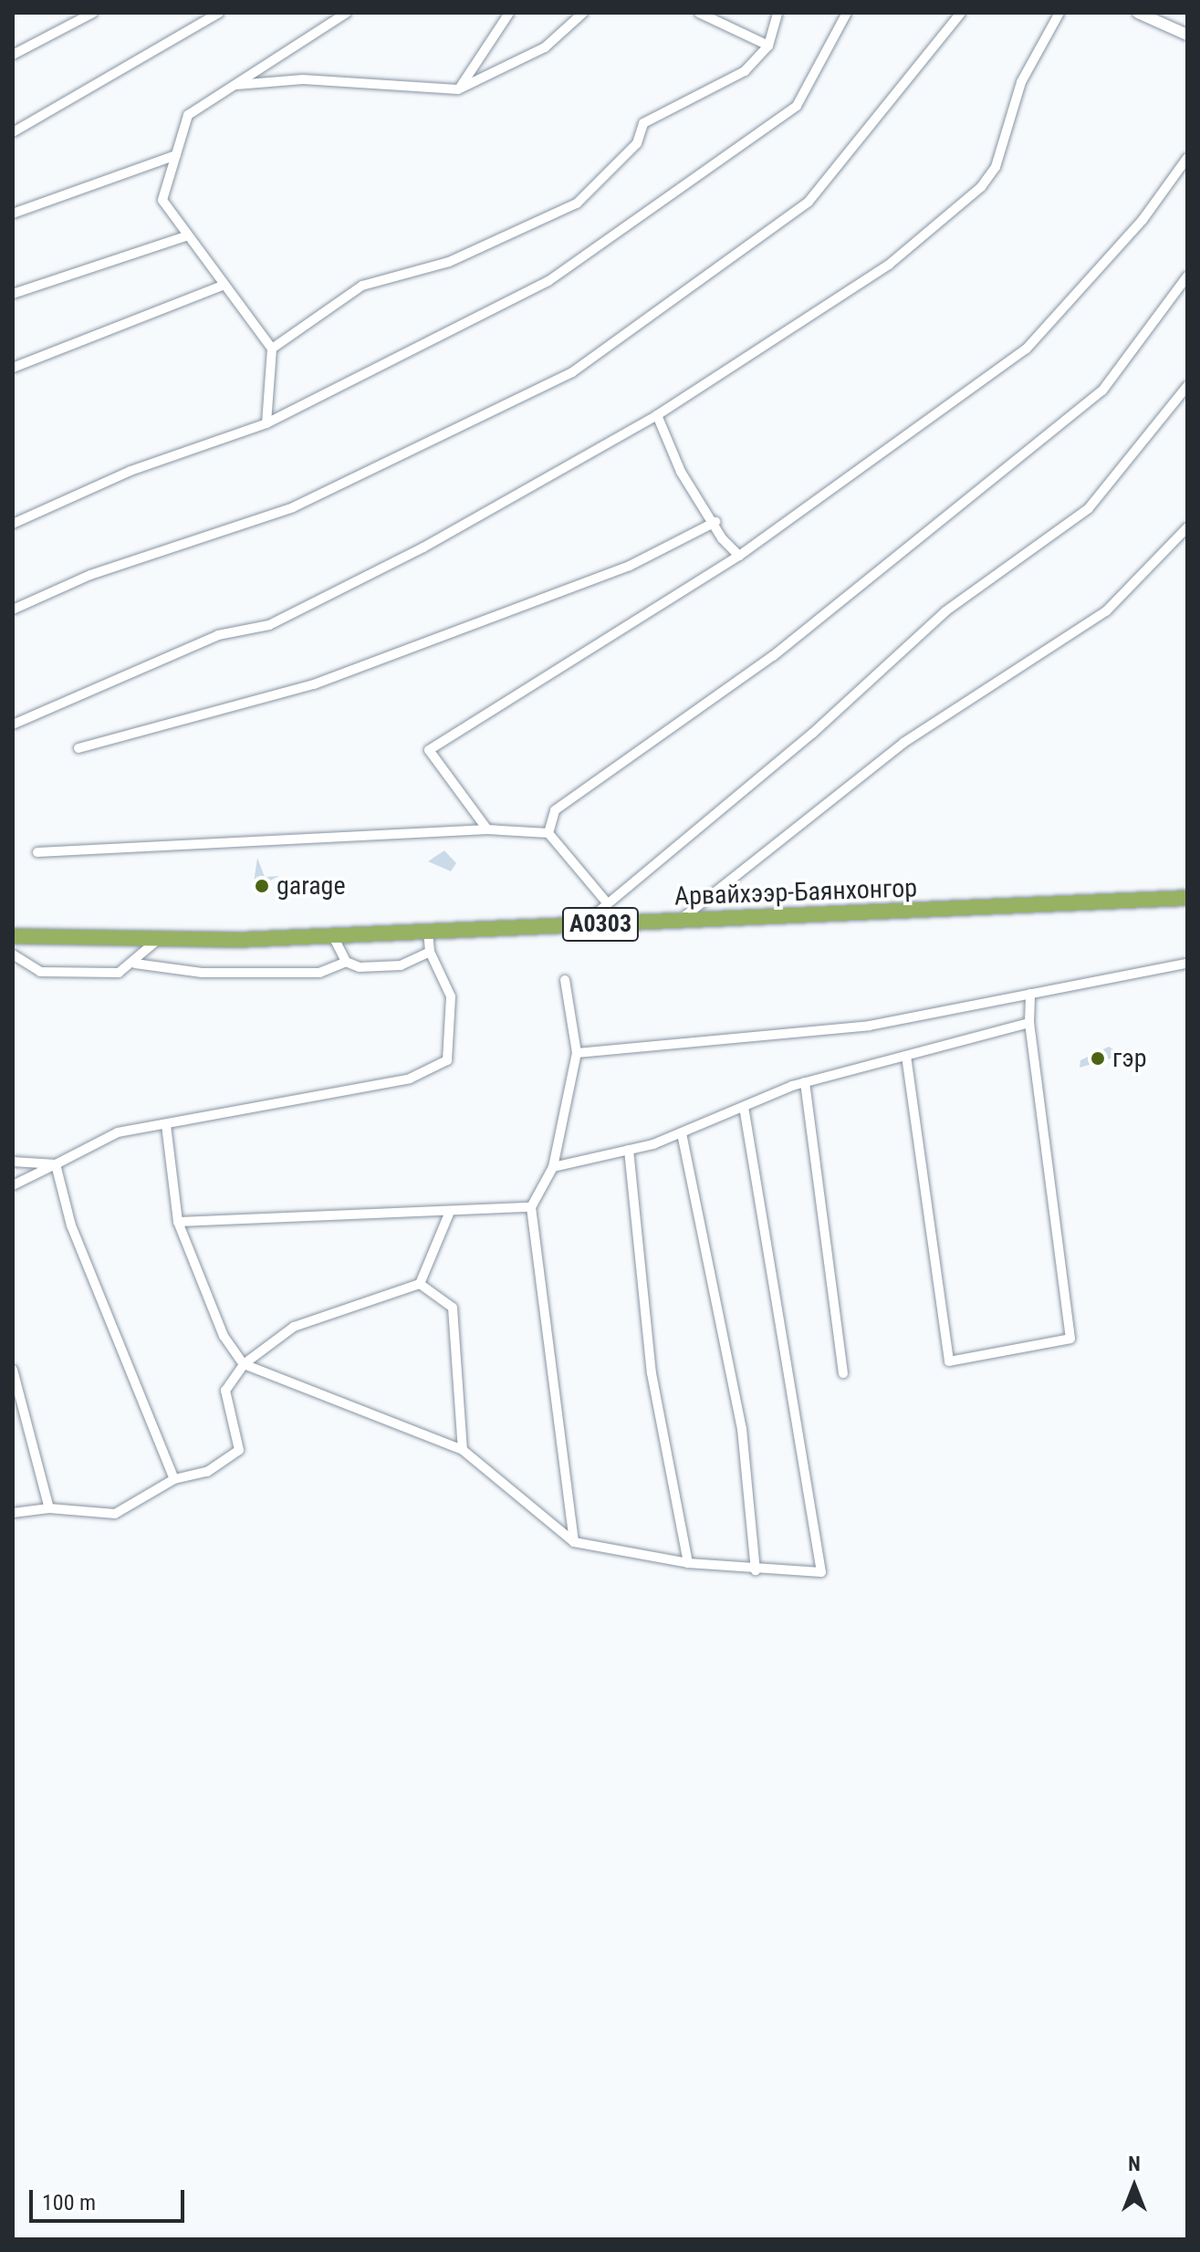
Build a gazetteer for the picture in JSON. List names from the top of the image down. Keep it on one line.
{"streets":{"highway":["Арвайхээр-Баянхонгор","A0303"]},"places":["garage","гэр"],"scale_bar":"100 m","north":"top"}
